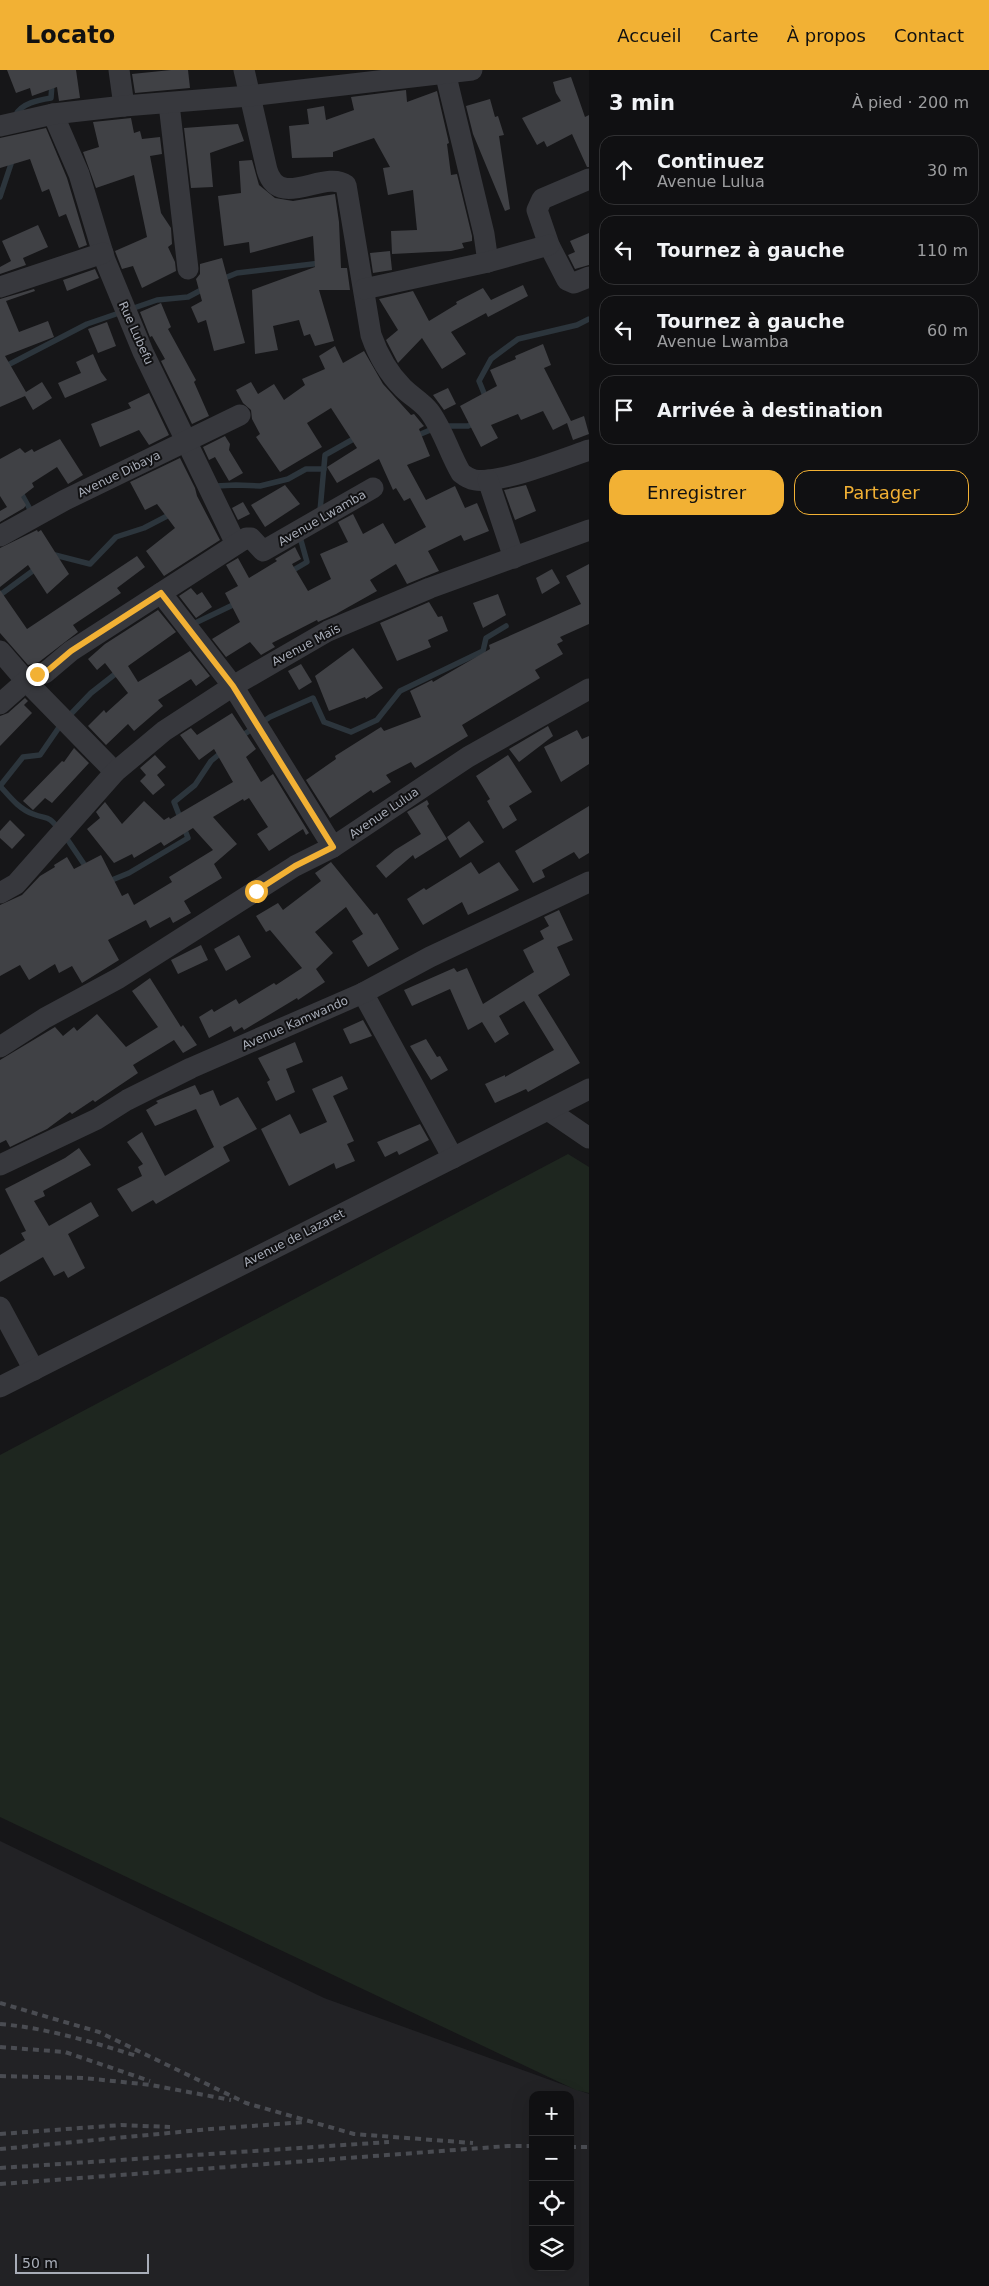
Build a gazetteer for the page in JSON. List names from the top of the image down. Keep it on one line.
{"streets":{"street":["Rue Lubefu","Avenue Dibaya","Avenue Lwamba","Avenue Maïs","Avenue Lulua","Avenue Kamwando","Avenue de Lazaret"]},"crossings":[["Rue Lubefu","Avenue Dibaya"],["Rue Lubefu","Avenue Lwamba"]],"scale_bar":"50 m","page":{"header":"Locato","nav":["Accueil","Carte","À propos","Contact"],"heading":["3 min","À pied · 200 m"],"list":[["Continuez","Avenue Lulua","30 m"],["Tournez à gauche","110 m"],["Tournez à gauche","Avenue Lwamba","60 m"],"Arrivée à destination"],"buttons":["Enregistrer","Partager"],"map_buttons":["+","−"],"scale":"50 m"}}
